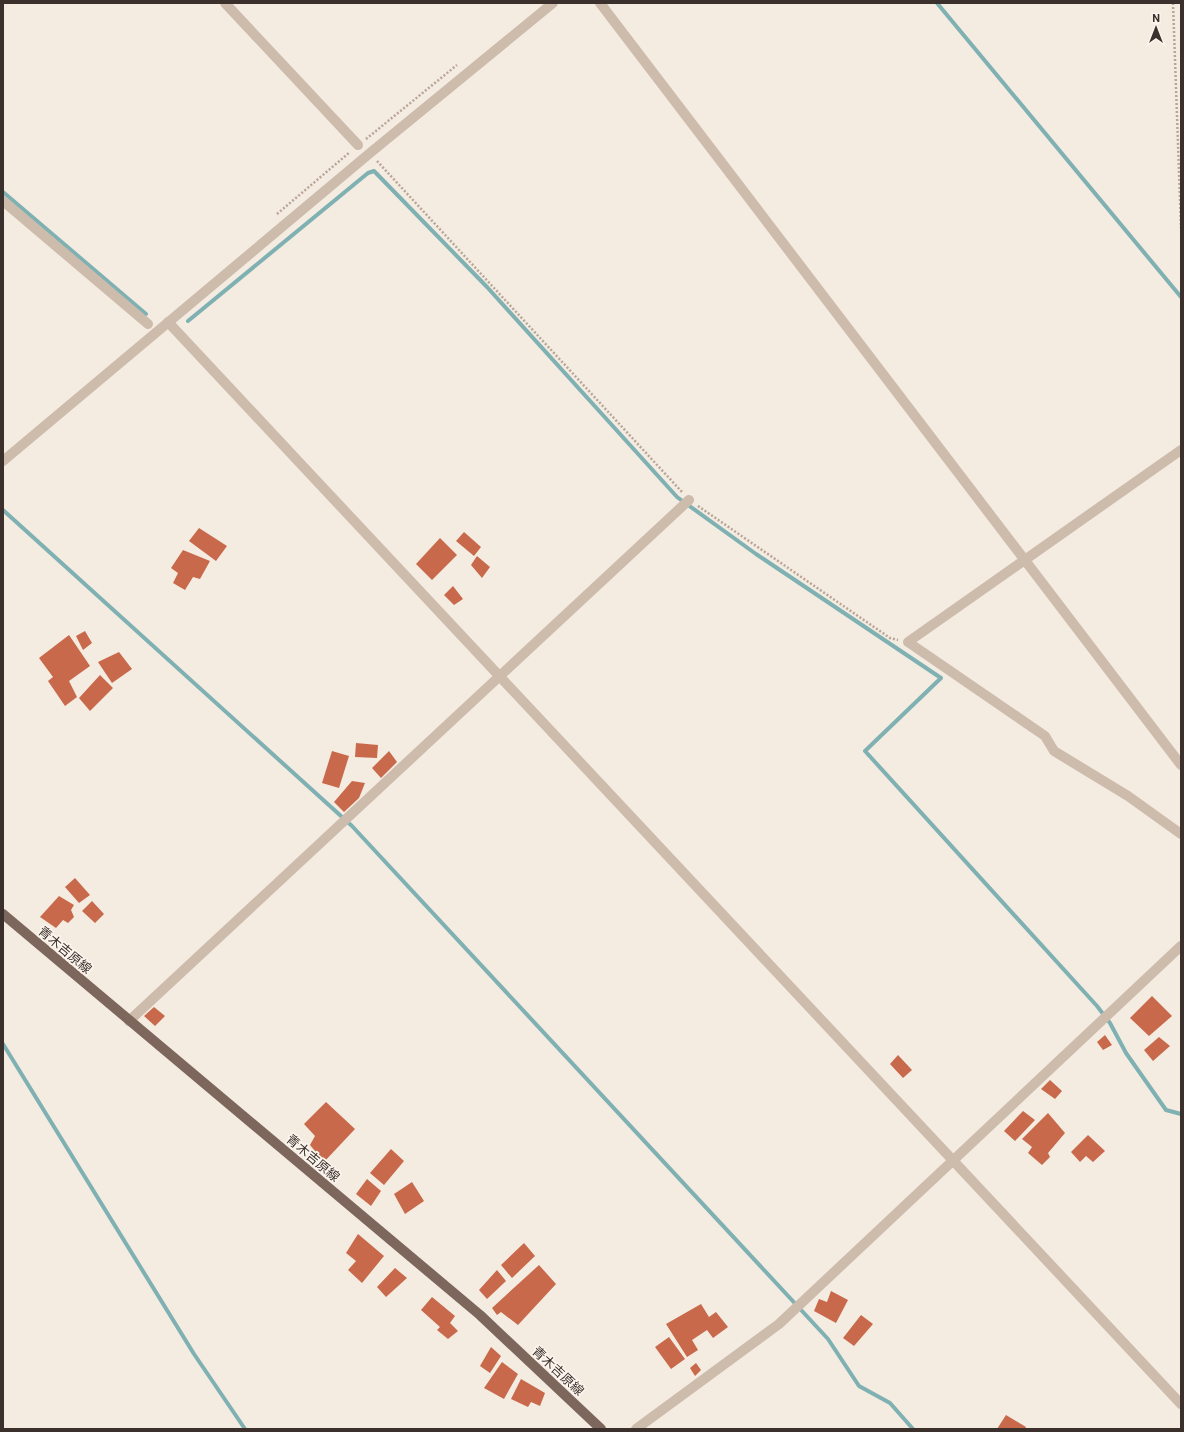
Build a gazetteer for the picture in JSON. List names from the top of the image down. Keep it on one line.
{"streets":{"main road":["青木吉原線"]},"north":"top"}
